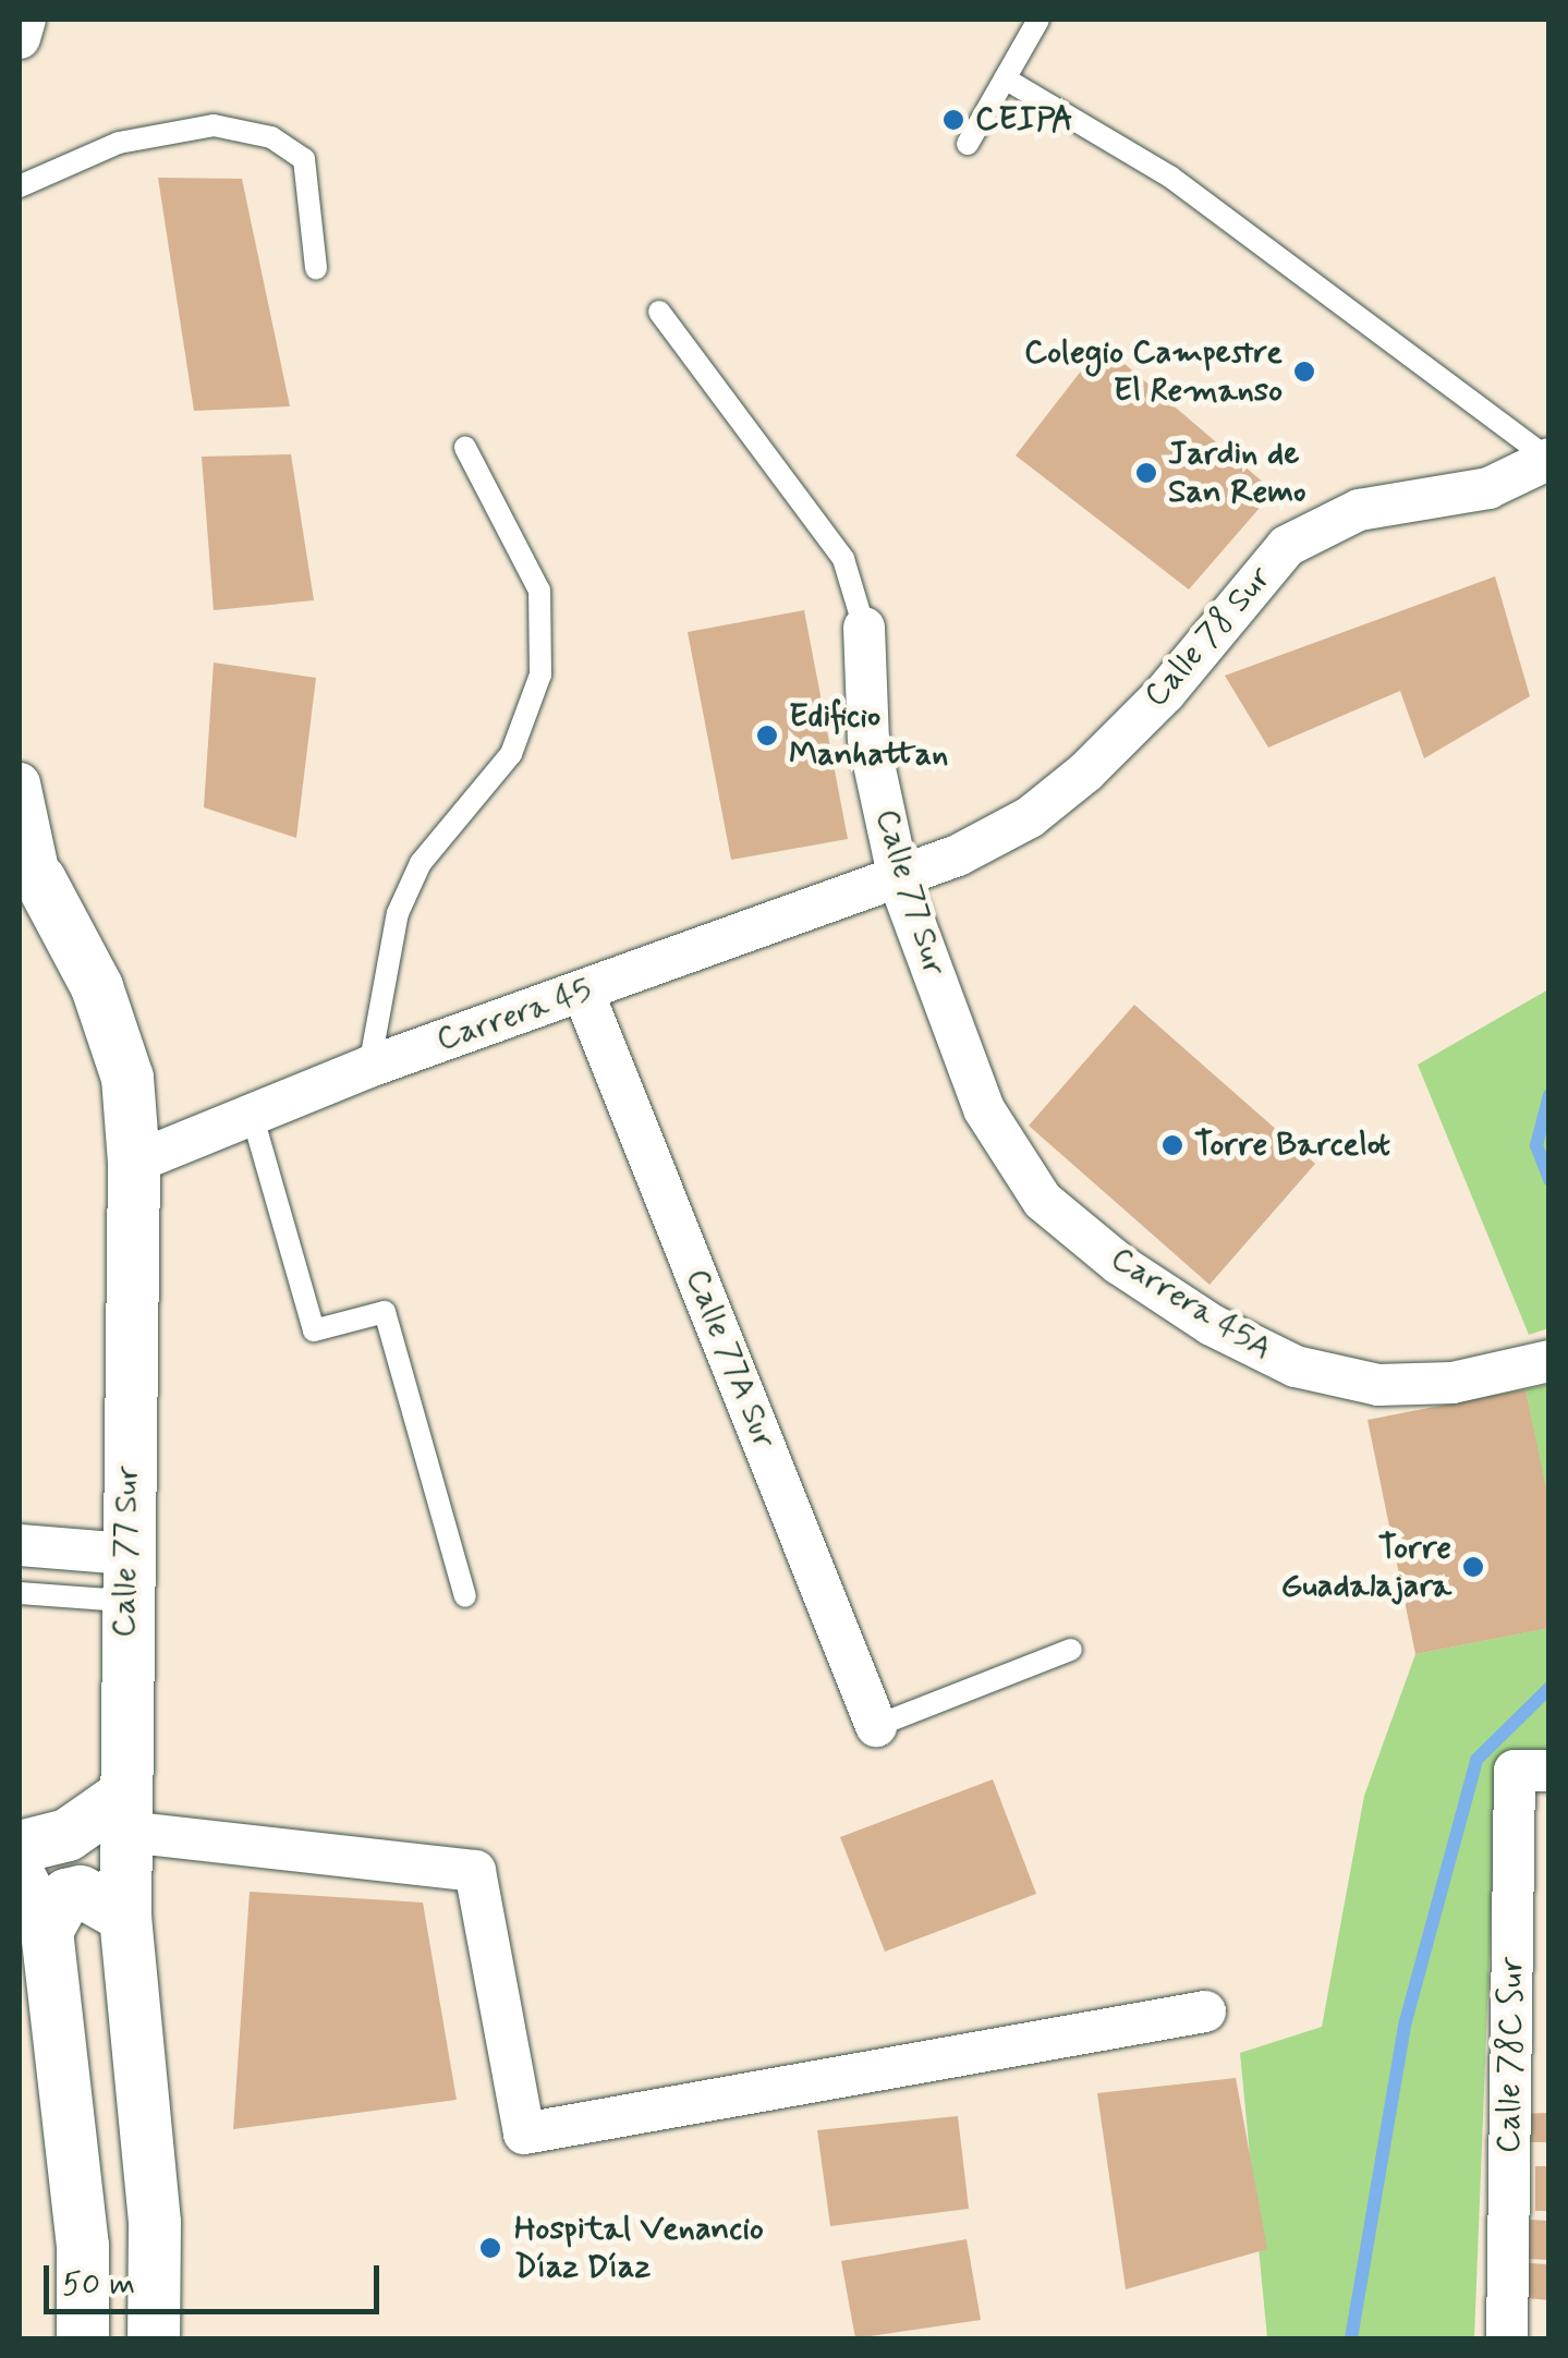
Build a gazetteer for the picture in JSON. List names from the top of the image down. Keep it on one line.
{"streets":{"street":["Calle 78 Sur","Calle 77 Sur","Carrera 45","Carrera 45A","Calle 77A Sur","Calle 78C Sur"]},"crossings":[["Calle 78 Sur","Calle 77 Sur"],["Calle 78 Sur","Carrera 45"],["Calle 77 Sur","Carrera 45"],["Calle 77 Sur","Carrera 45A"],["Carrera 45","Calle 77A Sur"]],"places":["CEIPA","Colegio Campestre El Remanso","Jardin de San Remo","Edificio Manhattan","Torre Barcelot","Torre Guadalajara","Hospital Venancio Díaz Díaz"],"scale_bar":"50 m"}
